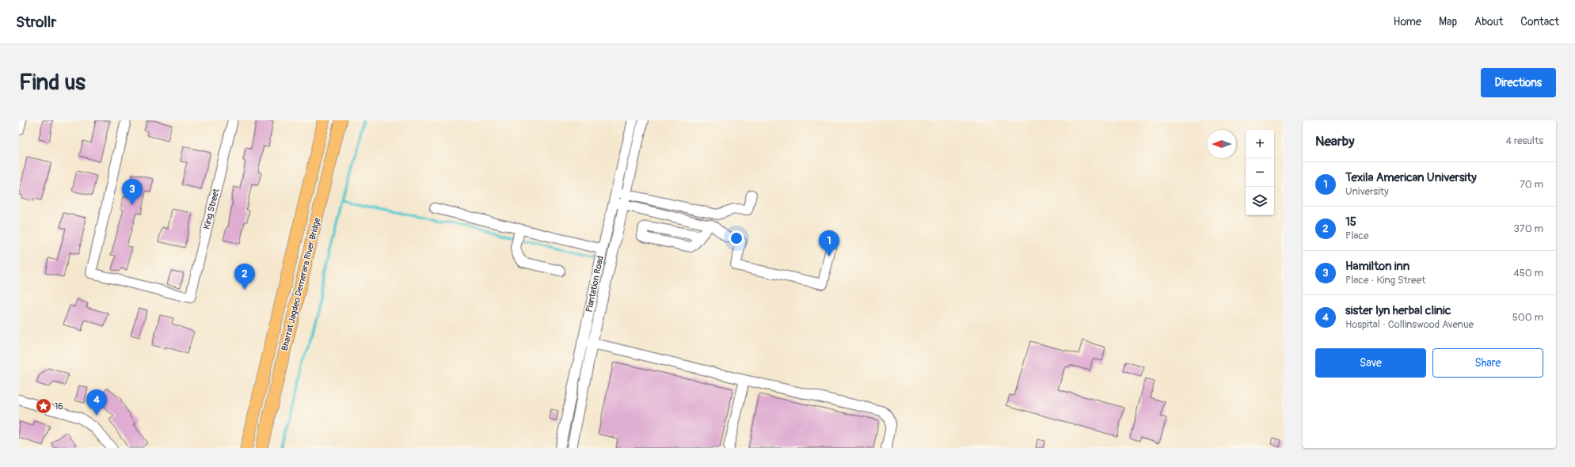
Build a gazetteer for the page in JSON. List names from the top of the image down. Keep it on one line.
{"streets":{"main road":["Bharrat Jagdeo Demerara River Bridge"],"street":["King Street","Plantation Road"]},"places":{"place":["16"]},"north":"left","page":{"header":"Strollr","nav":["Home","Map","About","Contact"],"buttons":["Directions",["Save","Share"]],"title":"Find us","heading":["Nearby","4 results"],"map_buttons":["+","−"],"list":[{"mark":"1","name":"Texila American University","note":"University","value":"70 m"},{"mark":"2","name":"15","note":"Place","value":"370 m"},{"mark":"3","name":"Hamilton inn","note":"Place · King Street","value":"450 m"},{"mark":"4","name":"sister lyn herbal clinic","note":"Hospital · Collinswood Avenue","value":"500 m"}],"pins":["3","1","2","4"]}}
